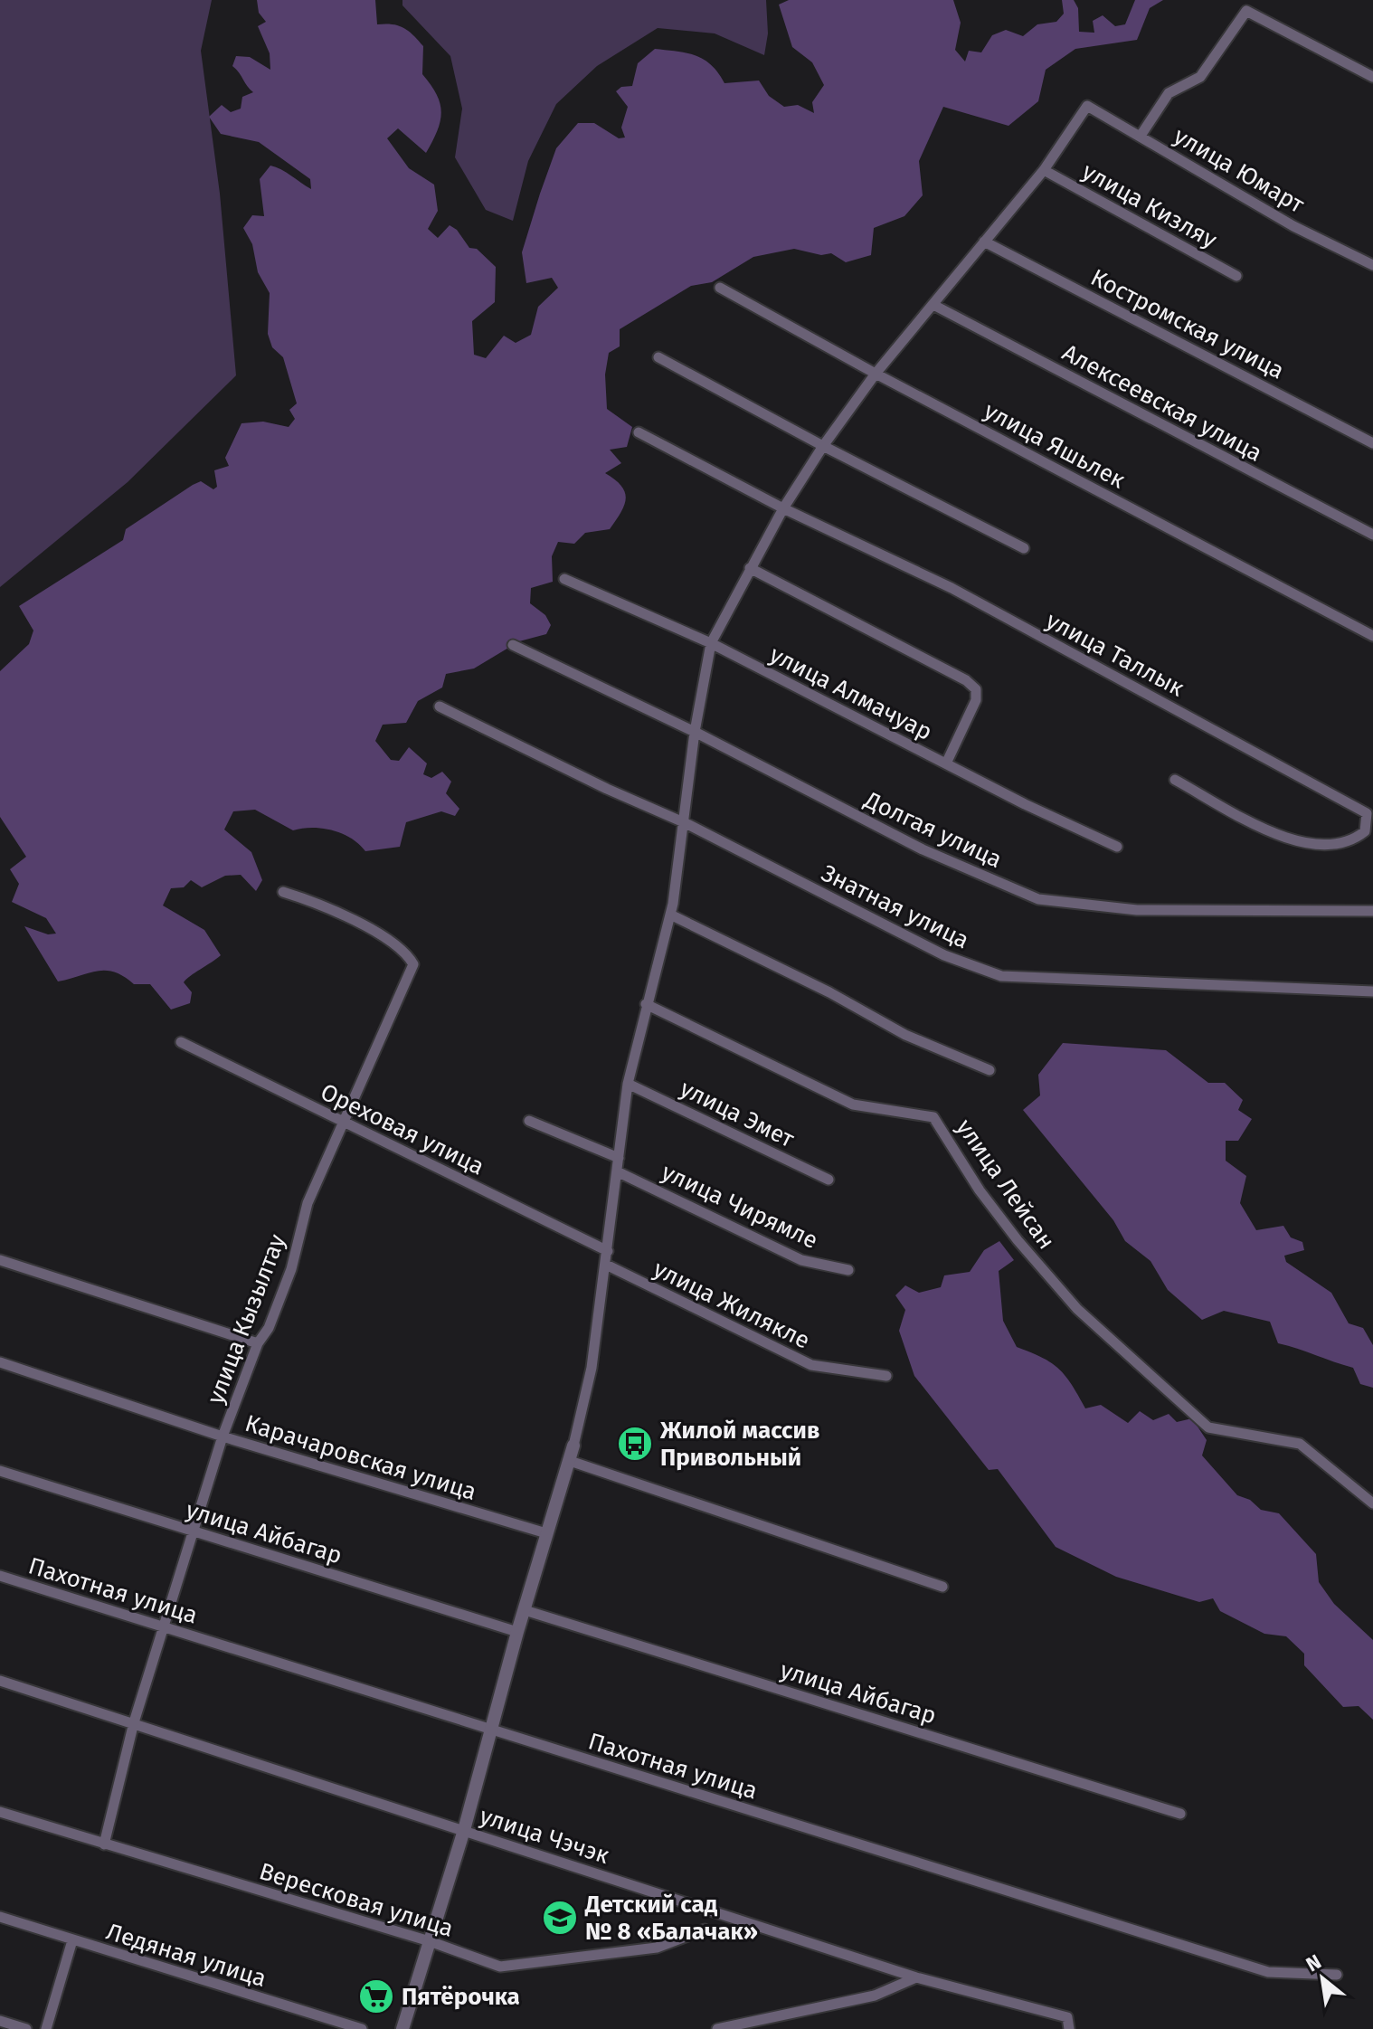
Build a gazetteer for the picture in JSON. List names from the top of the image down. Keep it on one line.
{"streets":{"street":["улица Юмарт","улица Кизляу","Костромская улица","Алексеевская улица","улица Яшьлек","улица Таллык","улица Алмачуар","Долгая улица","Знатная улица","улица Эмет","Ореховая улица","улица Лейсан","улица Чирямле","улица Жилякле","улица Кызылтау","Карачаровская улица","улица Айбагар","Пахотная улица","улица Чэчэк","Вересковая улица","Ледяная улица"]},"crossings":[["улица Юмарт","улица Кизляу"],["Ореховая улица","улица Кызылтау"],["улица Кызылтау","Карачаровская улица"],["улица Кызылтау","улица Айбагар"],["улица Кызылтау","Пахотная улица"],["улица Кызылтау","улица Чэчэк"],["улица Кызылтау","Вересковая улица"]],"places":{"bus stop":["Жилой массив Привольный"],"school or university":["Детский сад № 8 «Балачак»"],"supermarket":["Пятёрочка"]},"north":"top left"}
